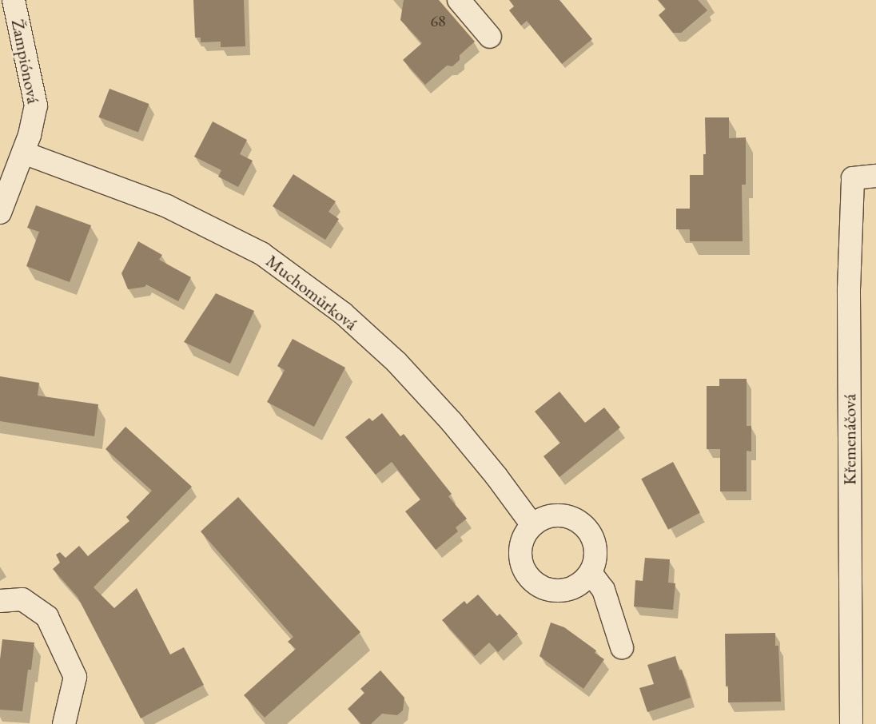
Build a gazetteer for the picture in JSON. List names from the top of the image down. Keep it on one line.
{"streets":{"street":["Žampiónová","Muchomůrková","Křemenáčová"]},"crossings":[["Žampiónová","Muchomůrková"]],"house_numbers":["68"]}
